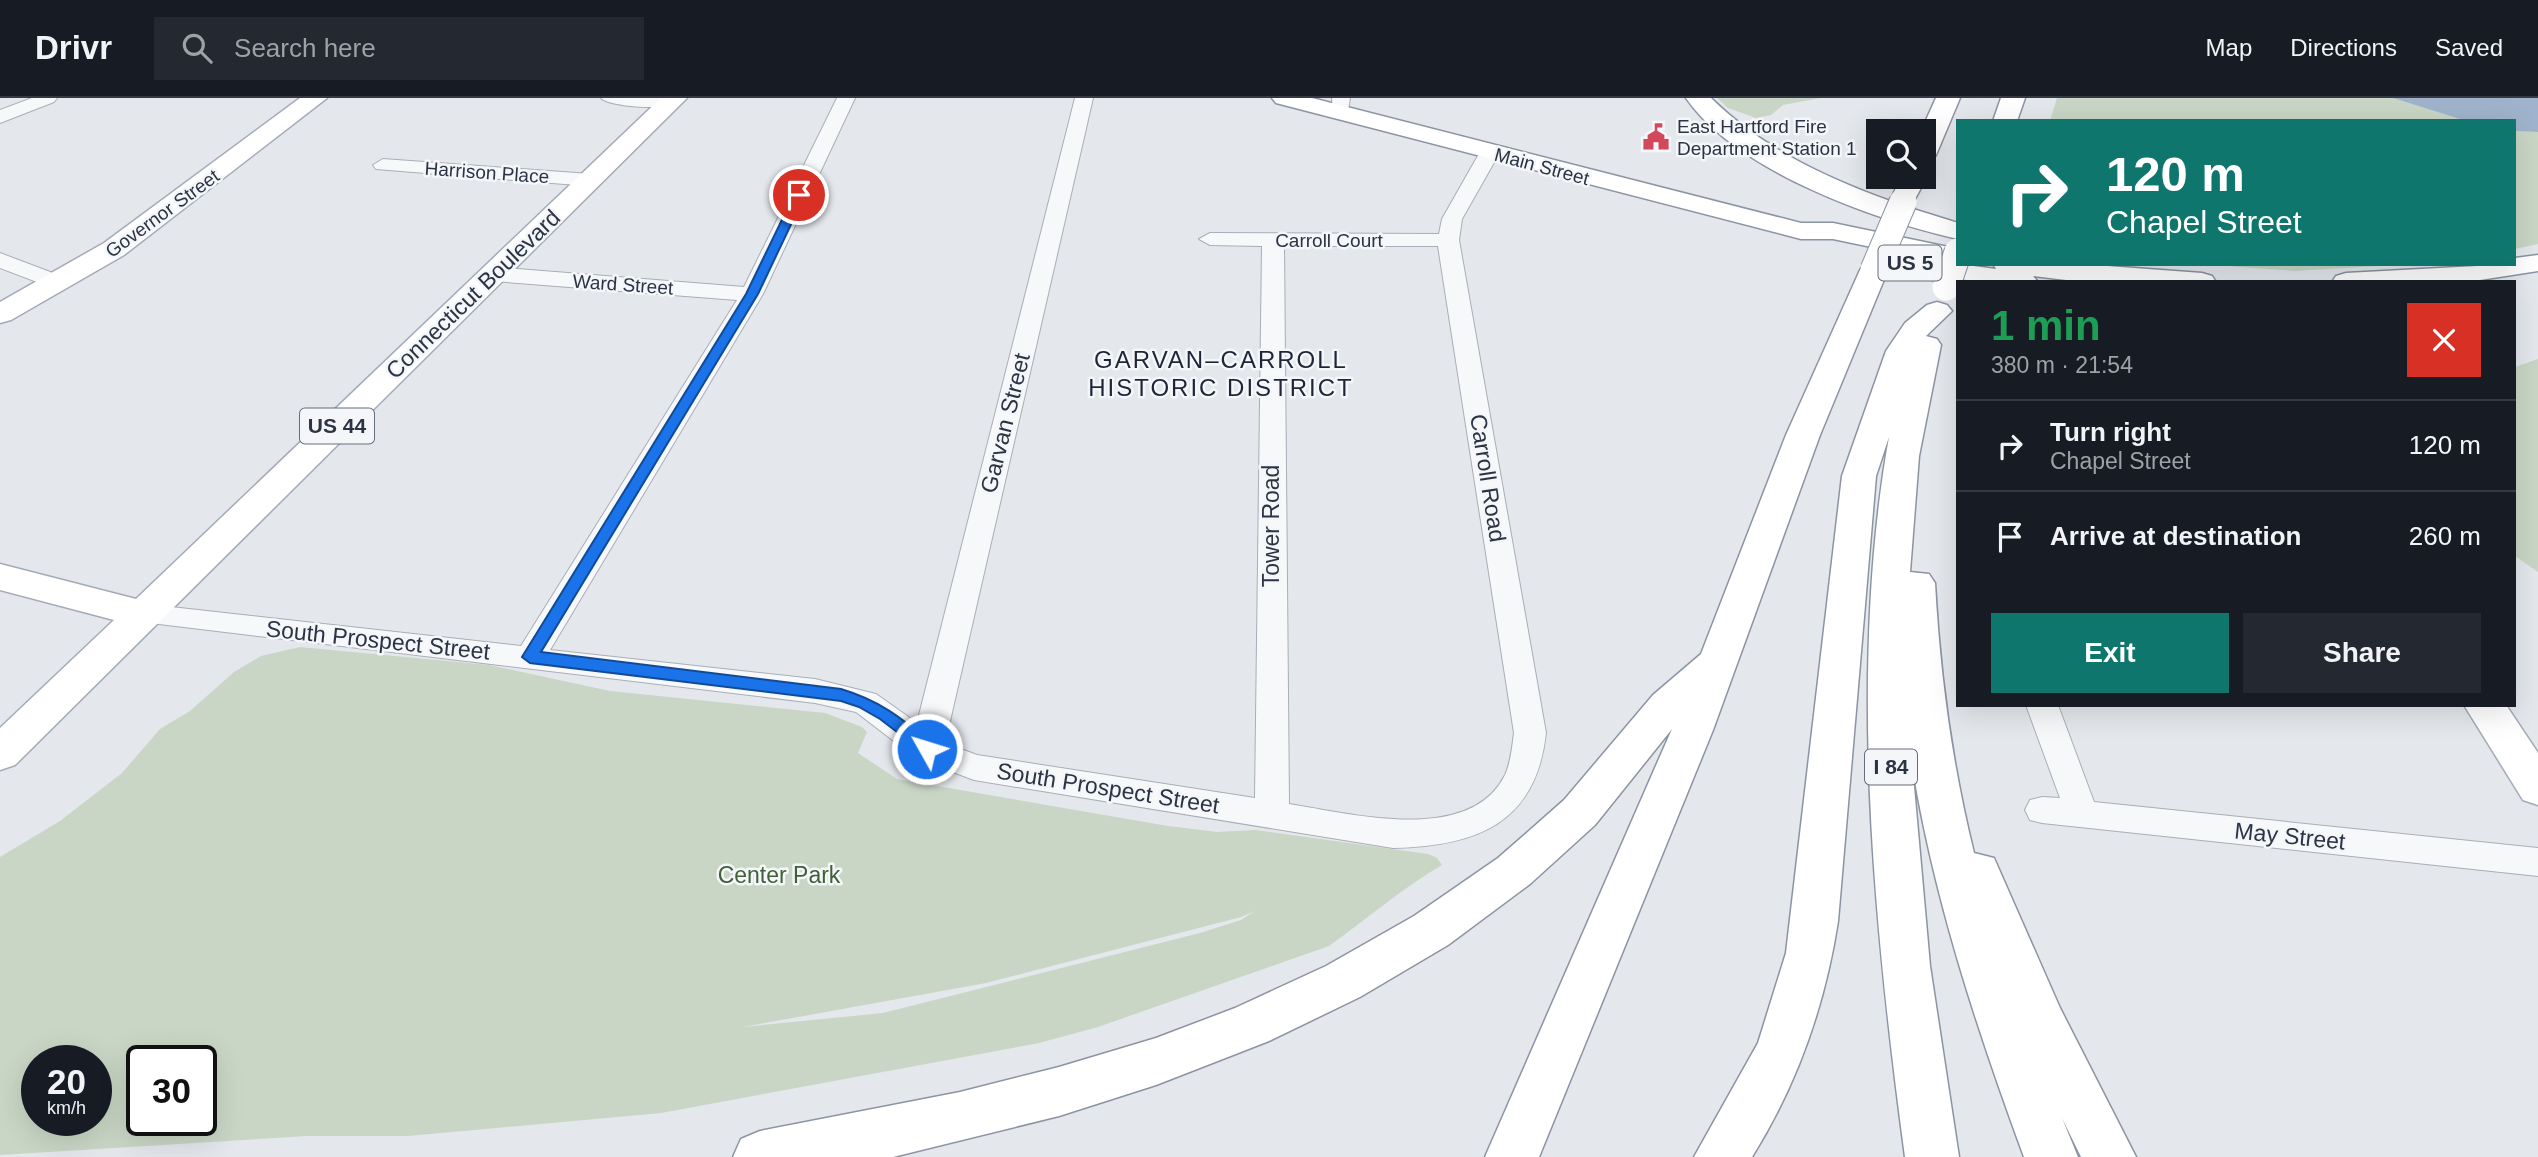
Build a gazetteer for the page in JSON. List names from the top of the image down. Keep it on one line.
{"streets":{"main road":["Main Street","Governor Street","US 5","Connecticut Boulevard","US 44","I 84"],"street":["Harrison Place","Carroll Court","Ward Street","Garvan Street","Carroll Road","Tower Road","South Prospect Street","May Street"]},"crossings":[["Main Street","Carroll Road"],["Harrison Place","Connecticut Boulevard"],["Carroll Court","Carroll Road"],["Carroll Court","Tower Road"],["Ward Street","Connecticut Boulevard"],["Connecticut Boulevard","South Prospect Street"],["Garvan Street","South Prospect Street"],["Carroll Road","South Prospect Street"],["Tower Road","South Prospect Street"]],"districts":["GARVAN–CARROLL HISTORIC DISTRICT"],"parks":["Center Park"],"places":{"public building":["East Hartford Fire Department Station 1"]},"page":{"header":"Drivr","search":"Search here","nav":["Map","Directions","Saved"],"turn":["120 m","Chapel Street"],"heading":["1 min","380 m · 21:54"],"list":[{"name":"Turn right","note":"Chapel Street","value":"120 m"},{"name":"Arrive at destination","value":"260 m"}],"buttons":["Exit","Share"],"speed":"20 km/h","limit":"30"}}
